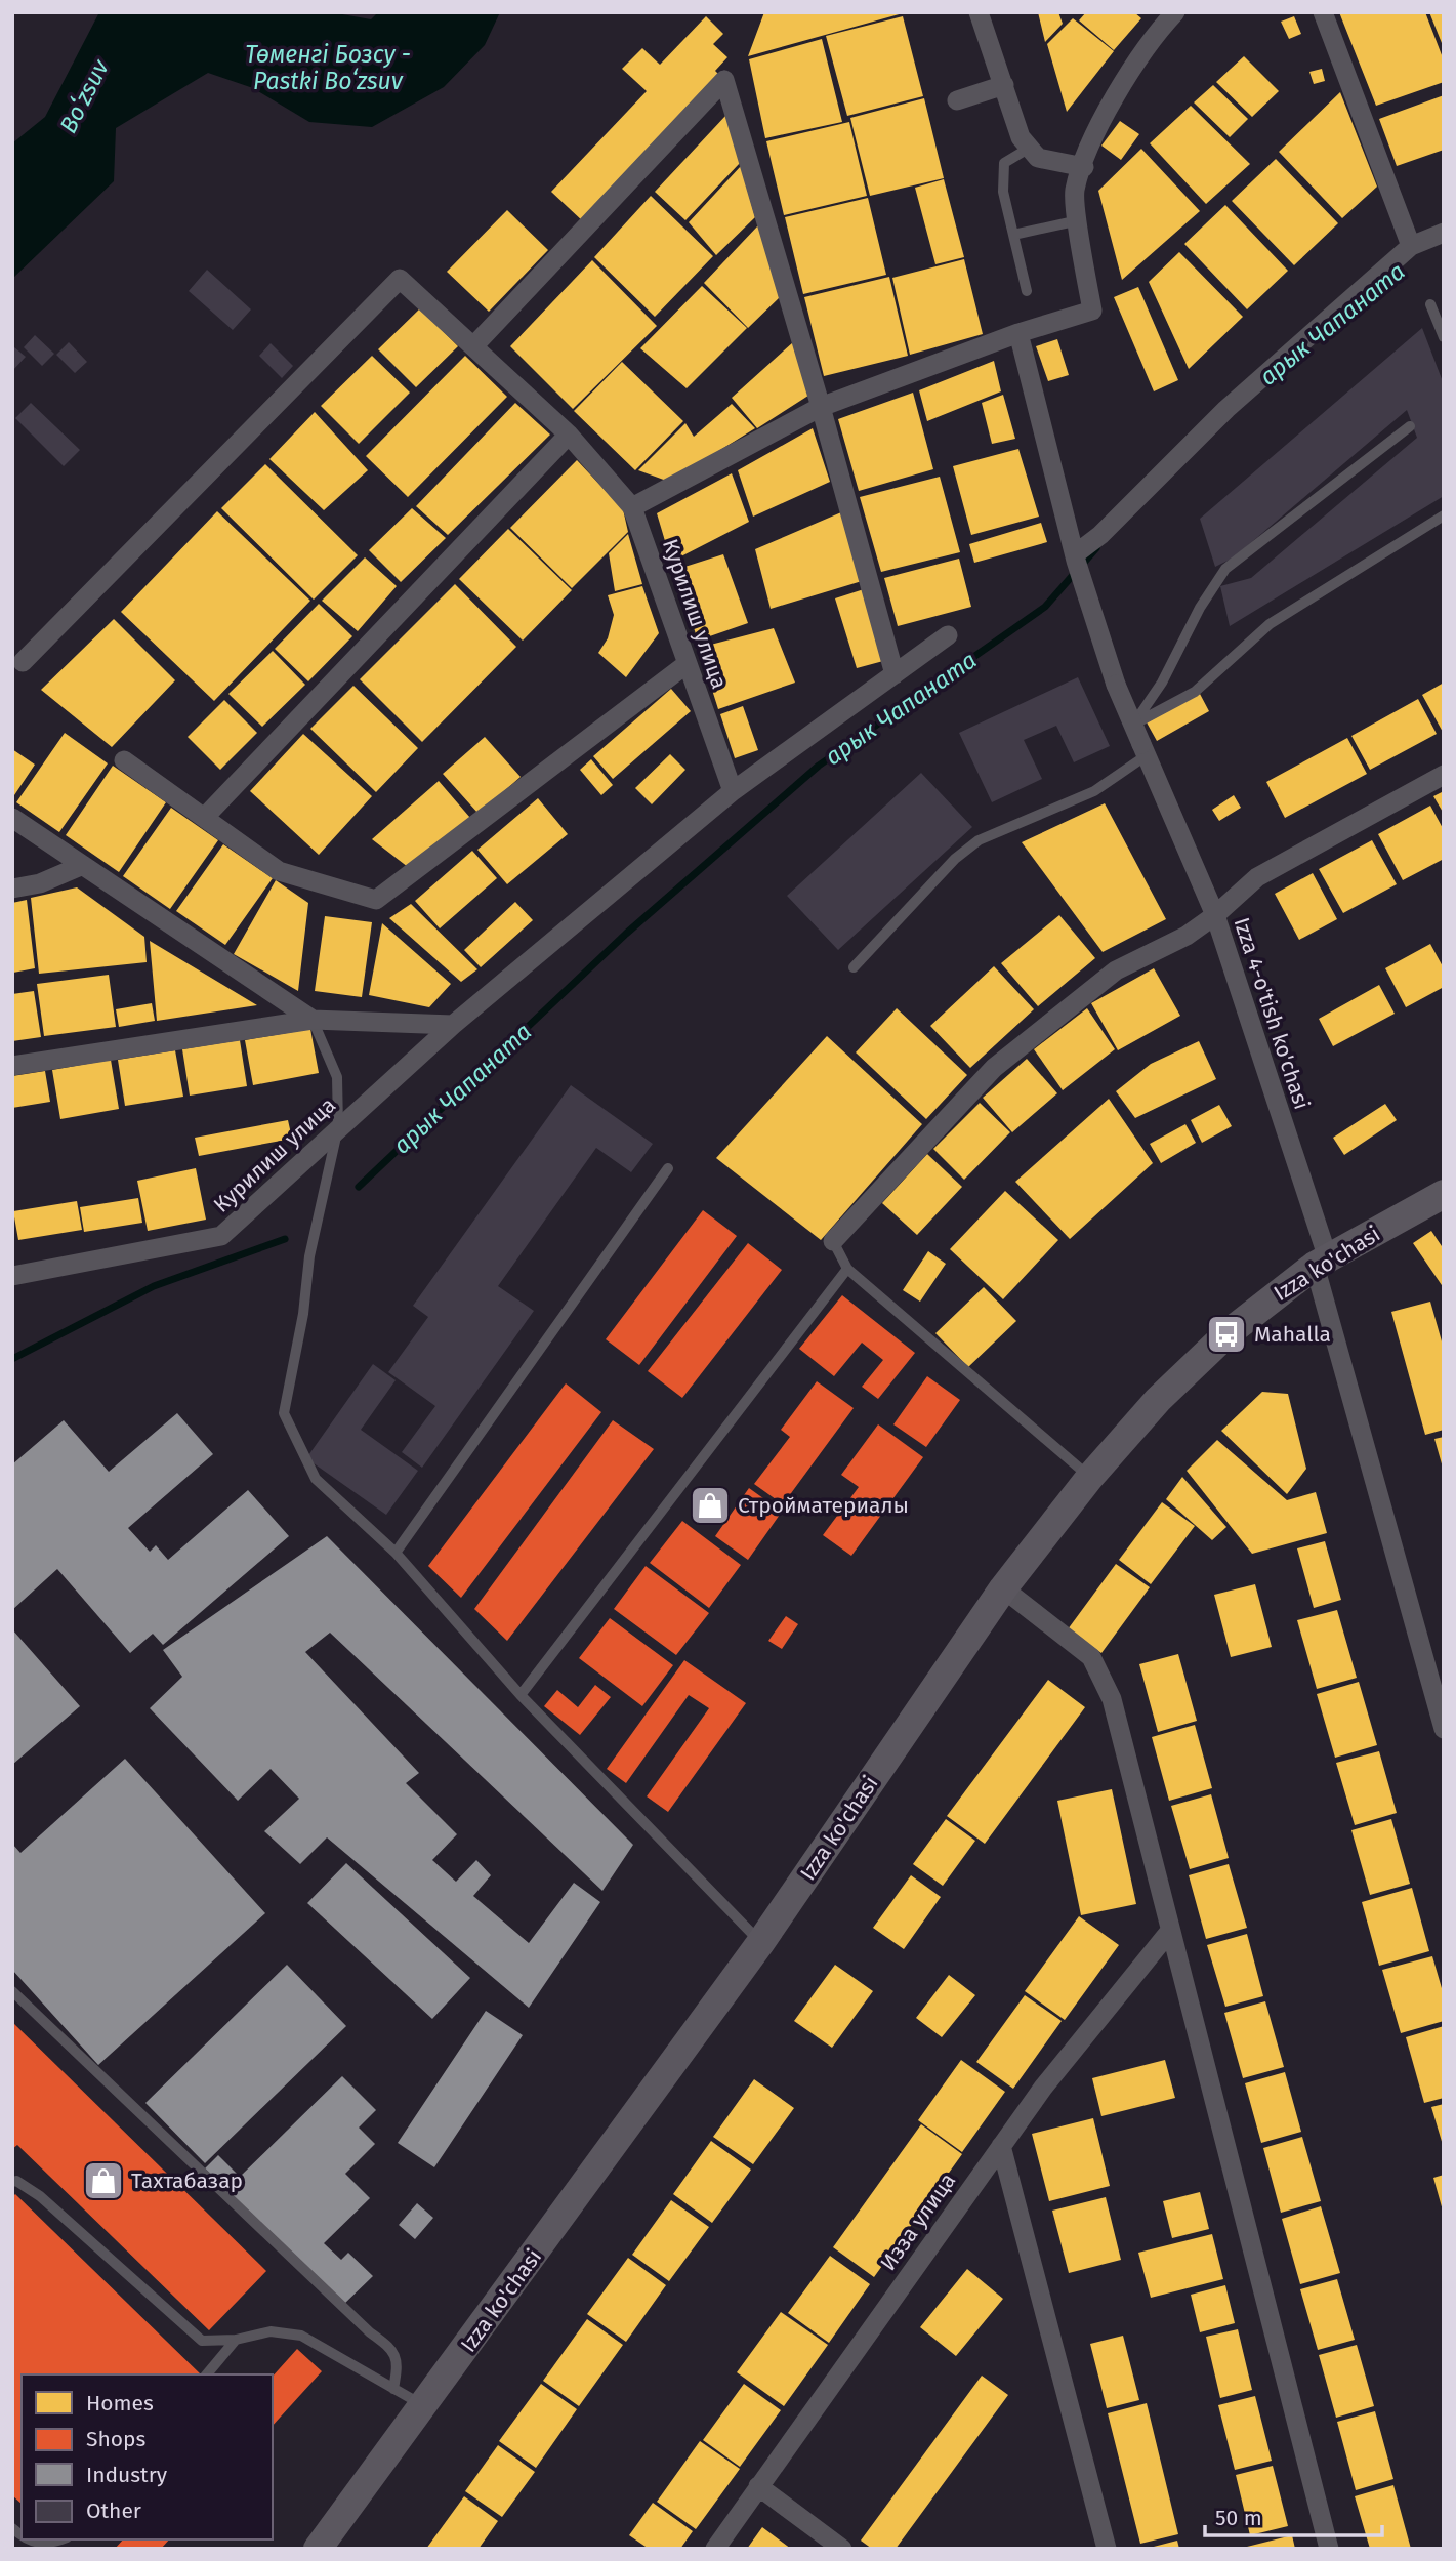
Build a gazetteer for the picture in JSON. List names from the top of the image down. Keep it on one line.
{"streets":{"main road":["Izza ko'chasi"],"street":["Курилиш улица","Izza 4-o'tish ko'chasi","Изза улица"]},"crossings":[["Izza 4-o'tish ko'chasi","Izza ko'chasi"]],"water":["Төменгі Бозсу - Pastki Boʻzsuv","Boʻzsuv","арык Чапаната"],"places":{"bus stop":["Mahalla"],"shop":["Стройматериалы","Тахтабазар"]},"legend":["Homes","Shops","Industry","Other"],"scale_bar":"50 m"}
